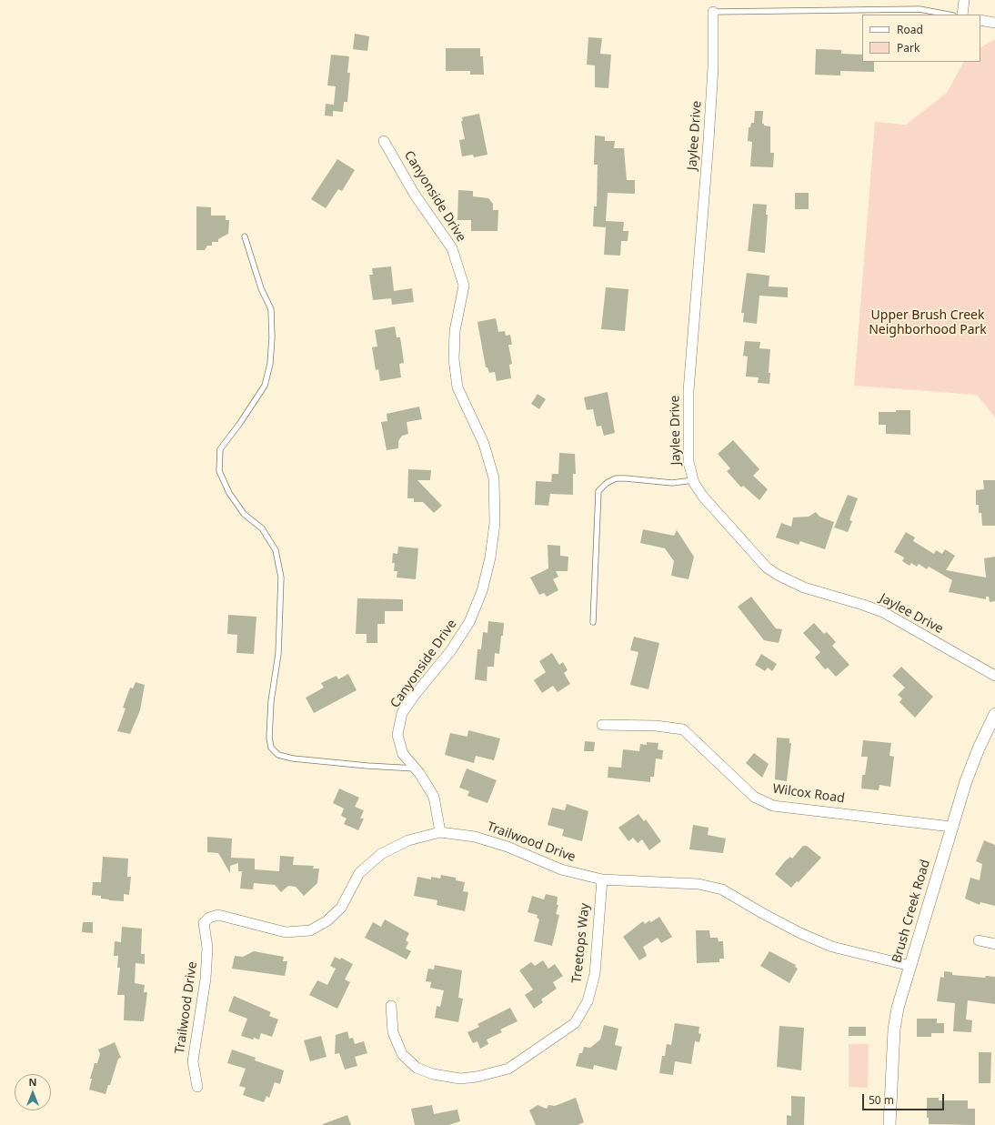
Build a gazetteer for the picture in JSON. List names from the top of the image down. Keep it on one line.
{"streets":{"street":["Jaylee Drive","Canyonside Drive","Wilcox Road","Trailwood Drive","Brush Creek Road","Treetops Way"]},"crossings":[["Canyonside Drive","Trailwood Drive"],["Wilcox Road","Brush Creek Road"],["Trailwood Drive","Brush Creek Road"],["Trailwood Drive","Treetops Way"]],"parks":["Upper Brush Creek Neighborhood Park"],"legend":["Road","Park"],"scale_bar":"50 m","north":"top"}
